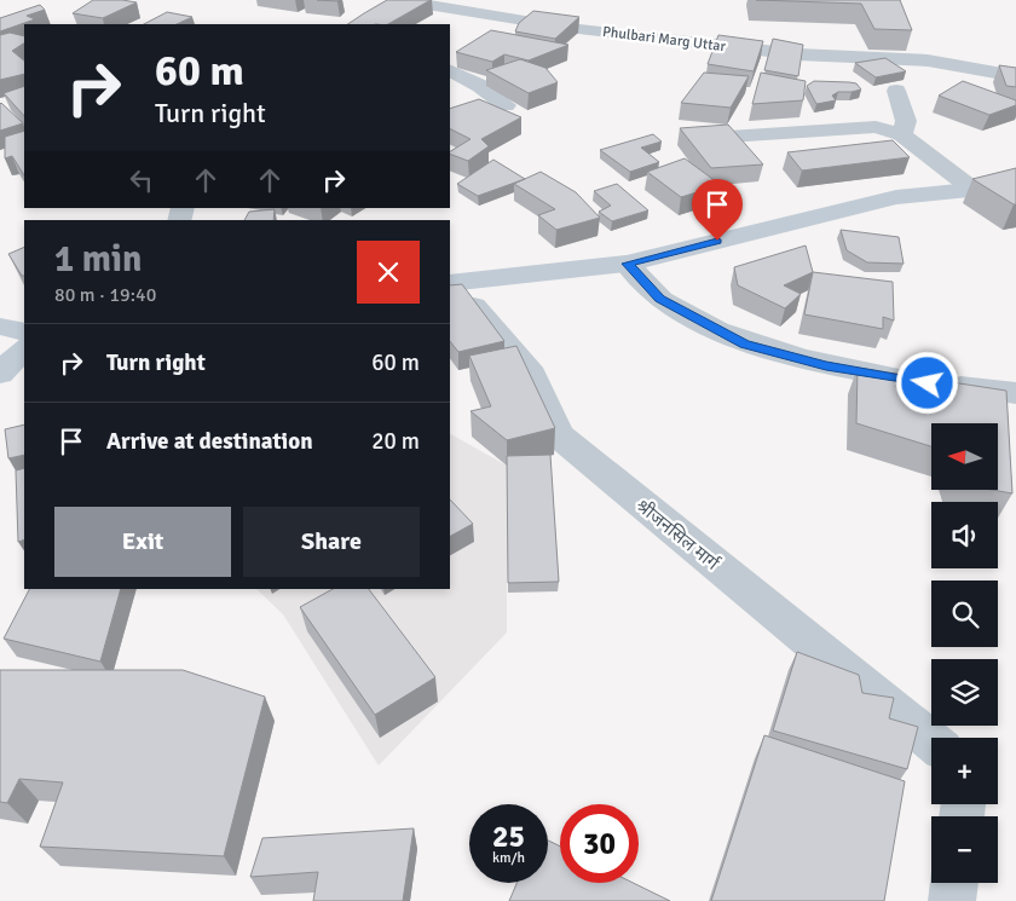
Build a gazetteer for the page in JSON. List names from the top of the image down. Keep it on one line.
{"streets":{"street":["Phulbari Marg Uttar","श्रीजनसिल मार्ग"]},"north":"left","page":{"turn":["60 m","Turn right"],"heading":["1 min","80 m · 19:40"],"list":[{"name":"Turn right","value":"60 m"},{"name":"Arrive at destination","value":"20 m"}],"map_buttons":["+","−"],"buttons":["Exit","Share"],"speed":"25 km/h","limit":"30"}}
